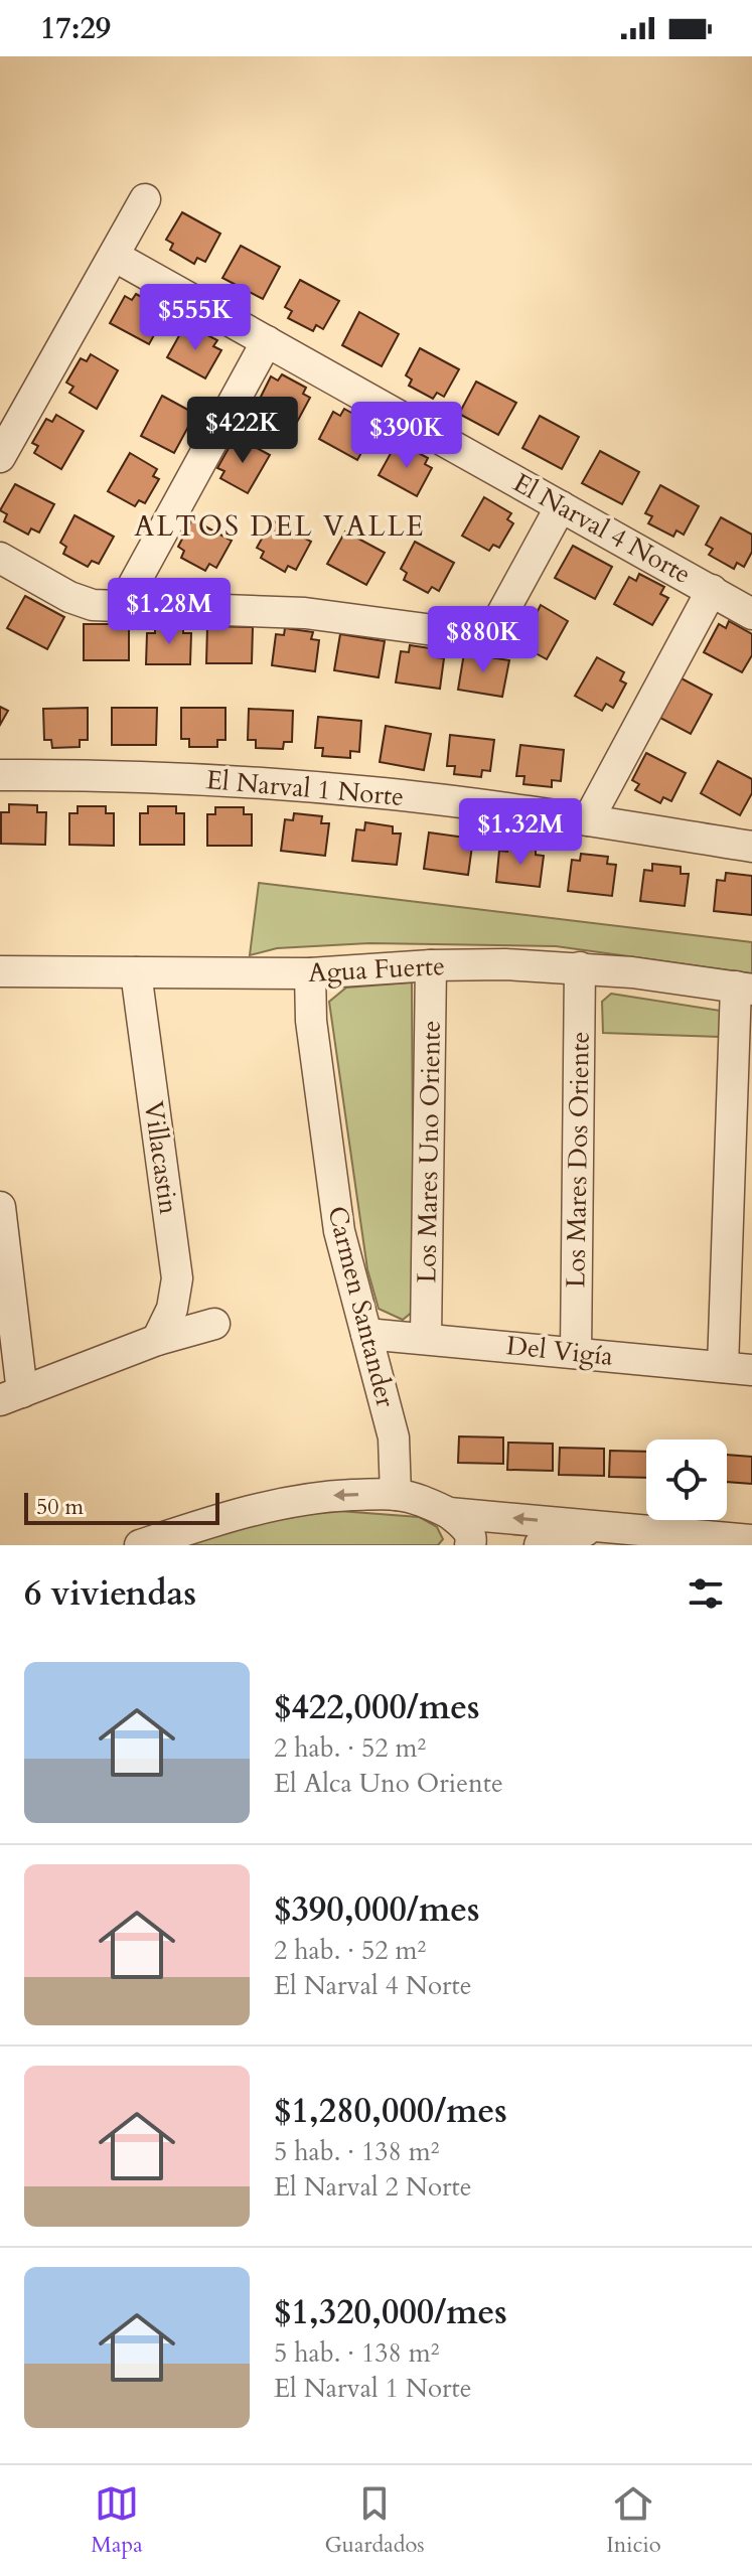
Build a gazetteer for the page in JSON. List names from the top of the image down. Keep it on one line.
{"streets":{"street":["El Narval 4 Norte","El Narval 1 Norte","Agua Fuerte","Los Mares Uno Oriente","Villacastin","Los Mares Dos Oriente","Carmen Santander","Del Vigía"]},"crossings":[["Agua Fuerte","Los Mares Uno Oriente"],["Agua Fuerte","Villacastin"],["Agua Fuerte","Los Mares Dos Oriente"],["Agua Fuerte","Carmen Santander"],["Los Mares Uno Oriente","Del Vigía"],["Los Mares Dos Oriente","Del Vigía"],["Carmen Santander","Del Vigía"]],"districts":["ALTOS DEL VALLE"],"scale_bar":"50 m","page":{"status":"17:29","price":["$555K","$422K","$390K","$1.28M","$880K","$1.32M"],"scale":"50 m","heading":"6 viviendas","list":[{"name":"$422,000/mes","note":"2 hab. · 52 m² · El Alca Uno Oriente"},{"name":"$390,000/mes","note":"2 hab. · 52 m² · El Narval 4 Norte"},{"name":"$1,280,000/mes","note":"5 hab. · 138 m² · El Narval 2 Norte"},{"name":"$1,320,000/mes","note":"5 hab. · 138 m² · El Narval 1 Norte"}],"tabs":["Mapa","Guardados","Inicio"]}}
